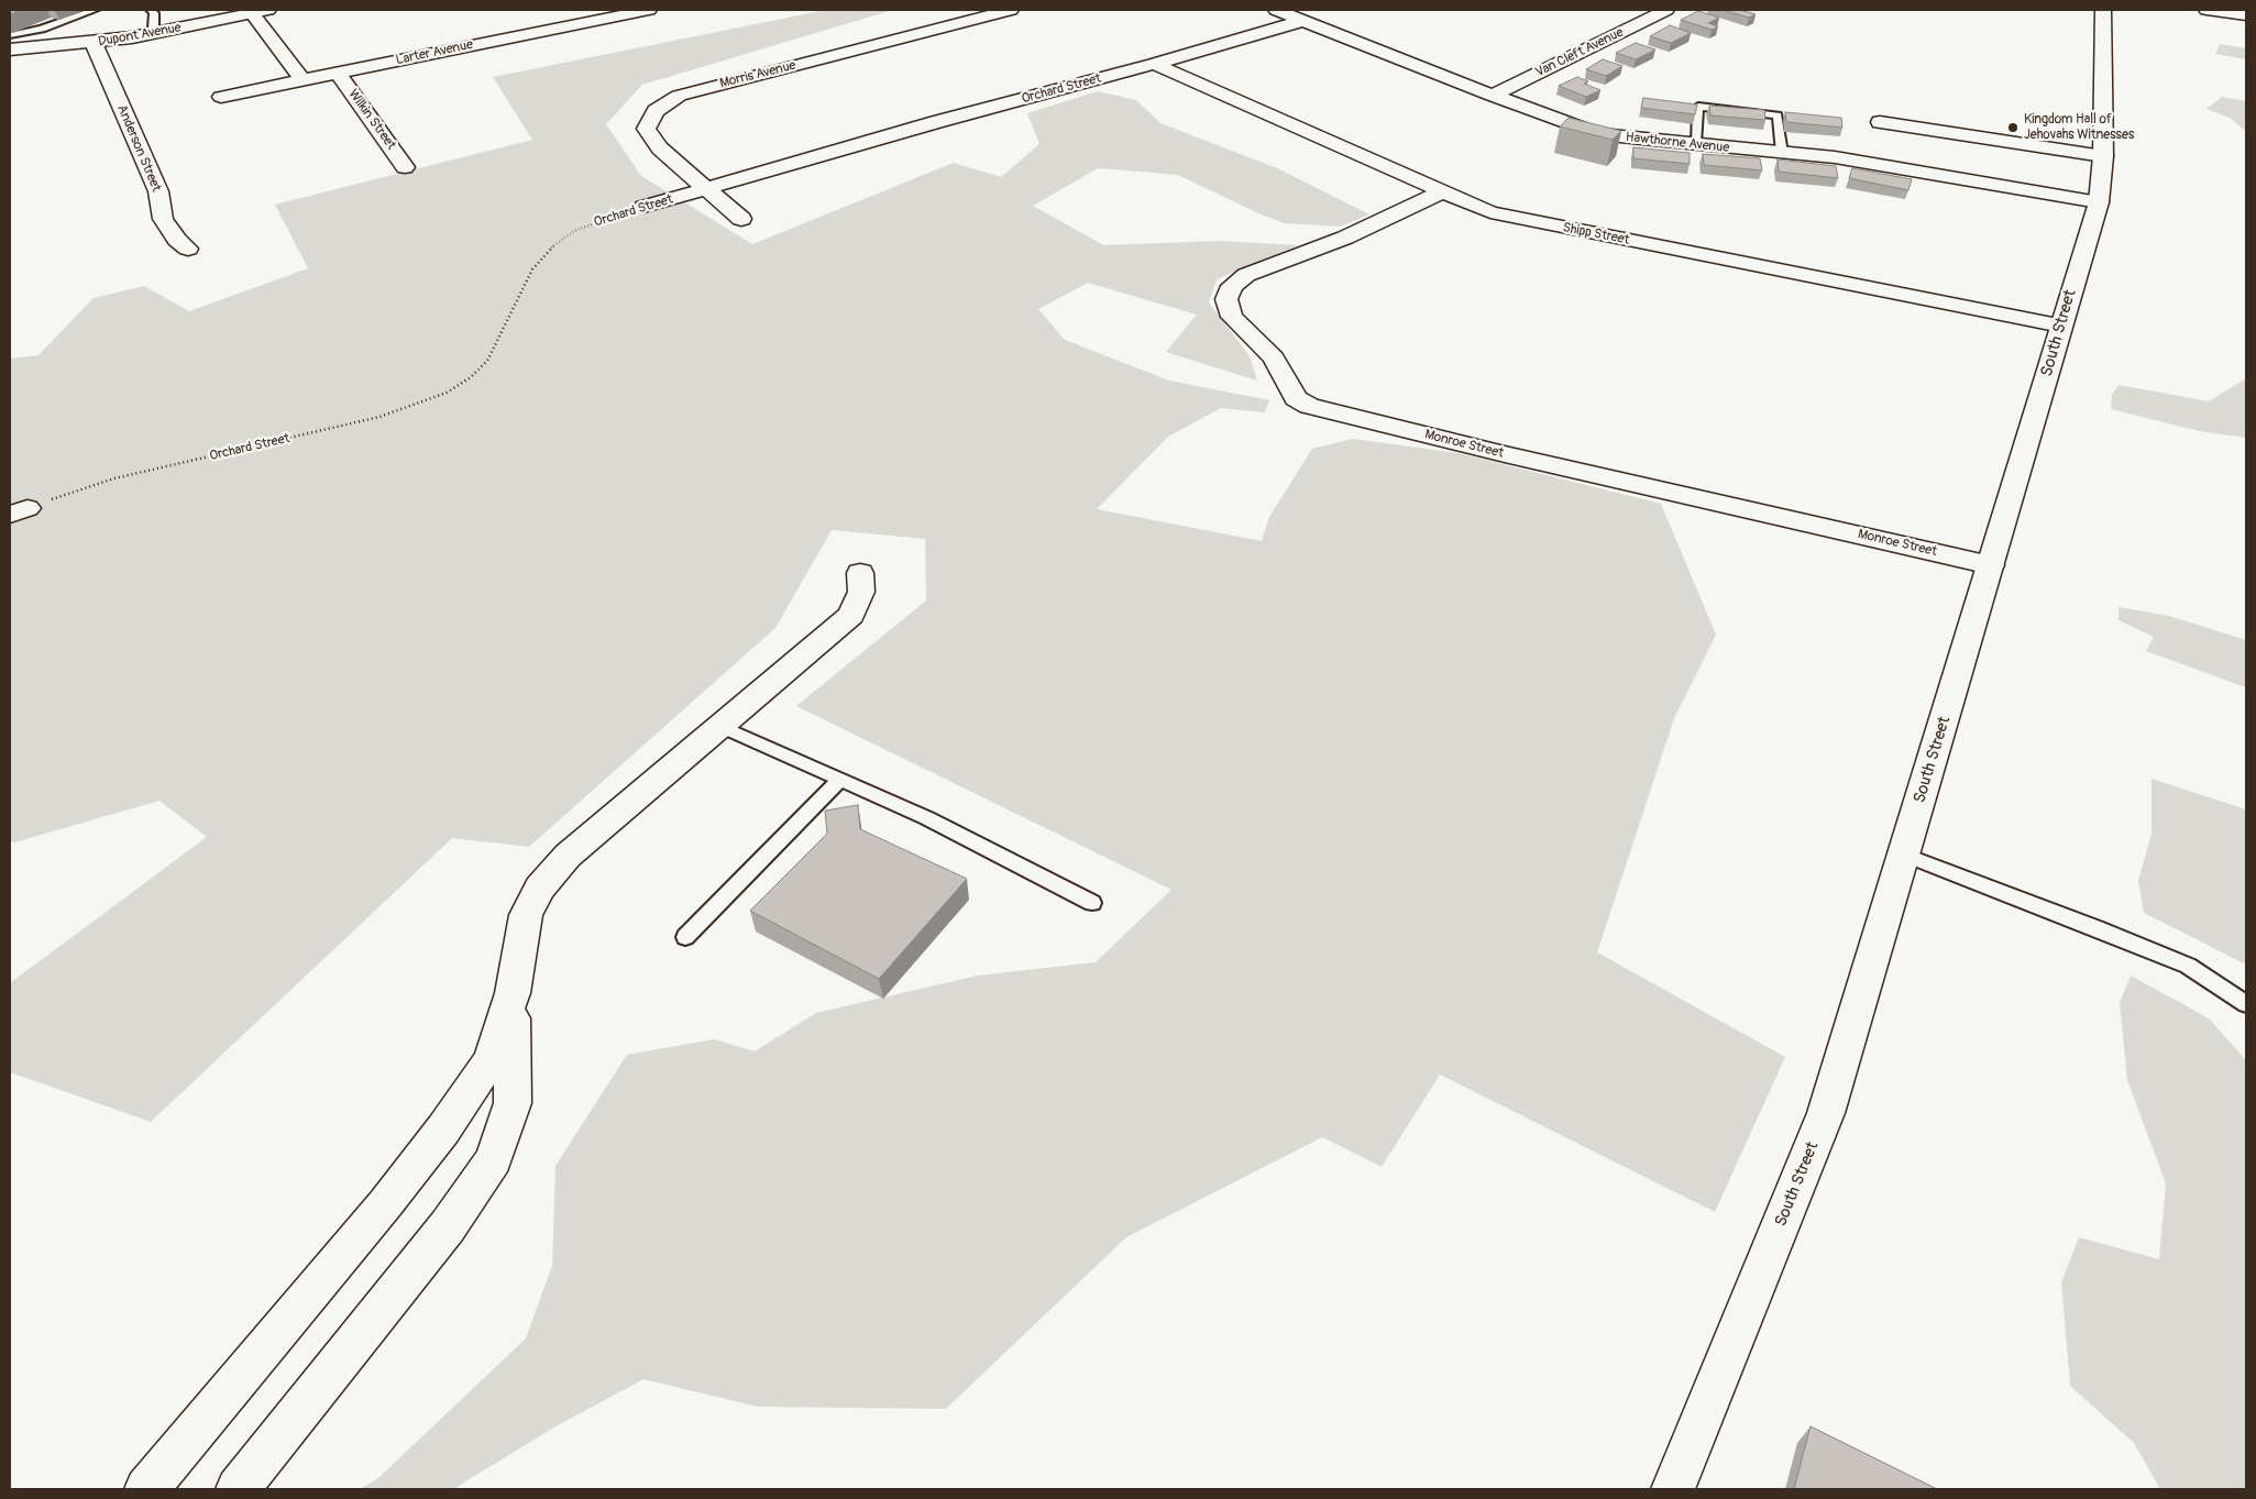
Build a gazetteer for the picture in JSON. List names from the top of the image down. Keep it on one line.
{"streets":{"street":["Dupont Avenue","Larter Avenue","Van Cleft Avenue","Morris Avenue","Orchard Street","Wilkin Street","Hawthorne Avenue","Anderson Street","Shipp Street","South Street","Monroe Street"]},"crossings":[["Dupont Avenue","Anderson Street"],["Larter Avenue","Wilkin Street"],["Van Cleft Avenue","Hawthorne Avenue"],["Morris Avenue","Orchard Street"],["Orchard Street","Hawthorne Avenue"],["Orchard Street","Shipp Street"],["Hawthorne Avenue","South Street"],["Shipp Street","South Street"],["Shipp Street","Monroe Street"],["South Street","Monroe Street"]],"places":["Kingdom Hall of Jehovahs Witnesses"]}
